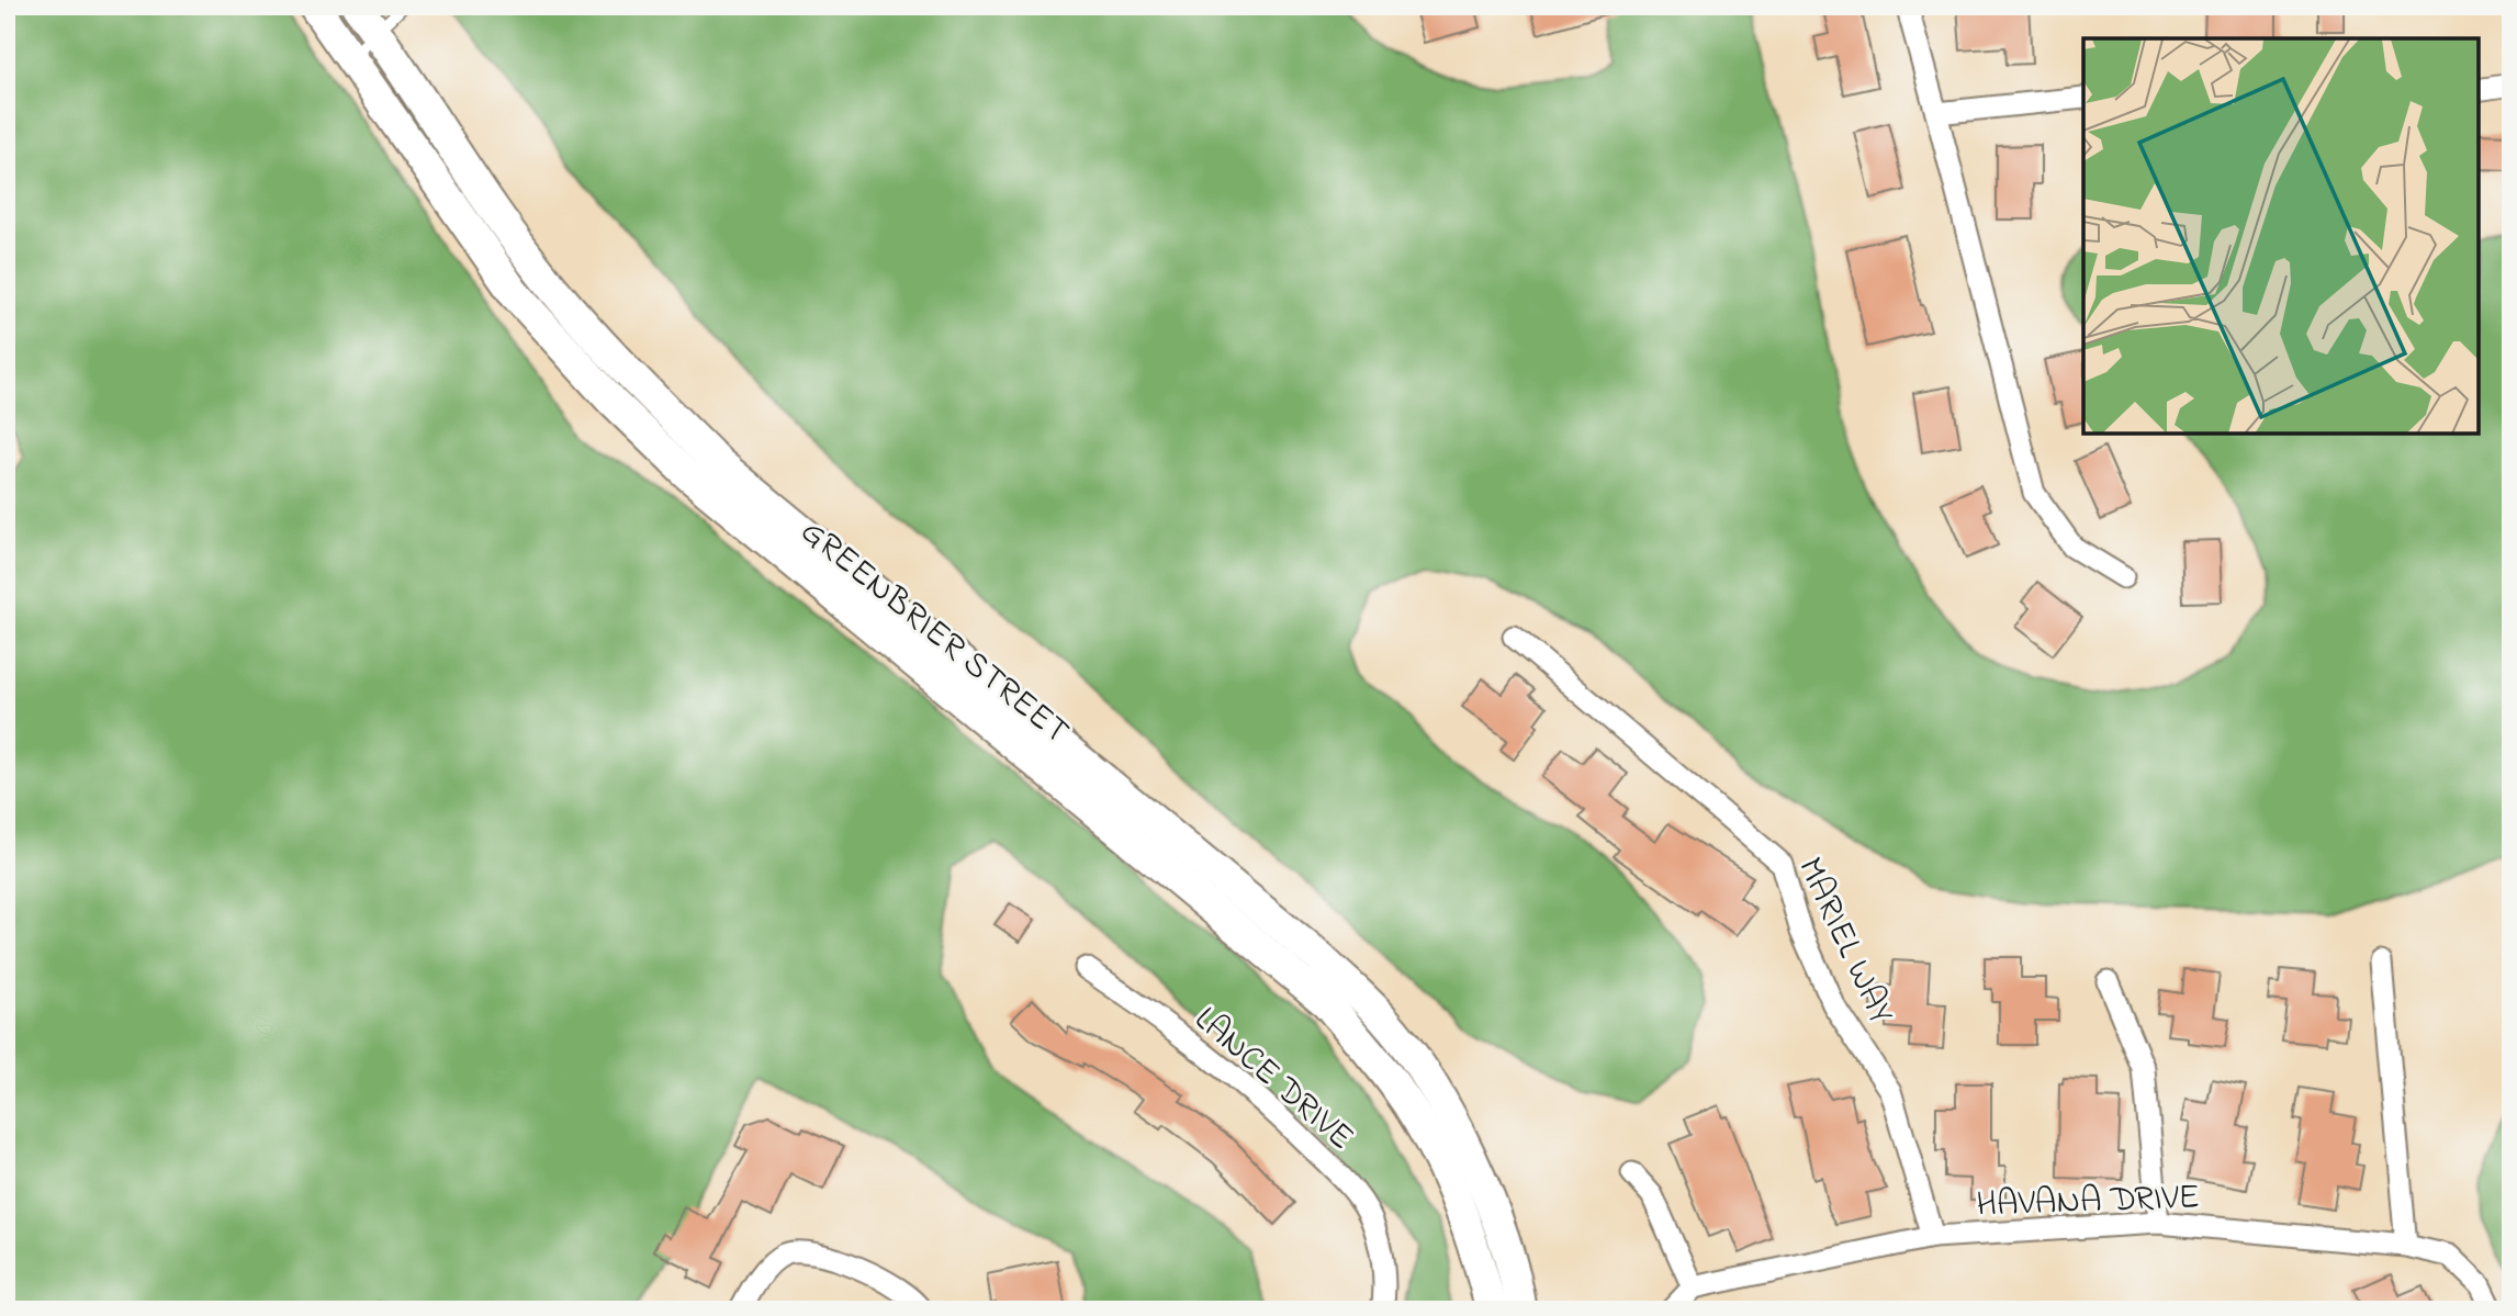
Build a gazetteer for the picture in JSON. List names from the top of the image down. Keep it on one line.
{"streets":{"main road":["GREENBRIER STREET"],"street":["MARIEL WAY","LANCE DRIVE","HAVANA DRIVE"]},"crossings":[["MARIEL WAY","HAVANA DRIVE"]]}
